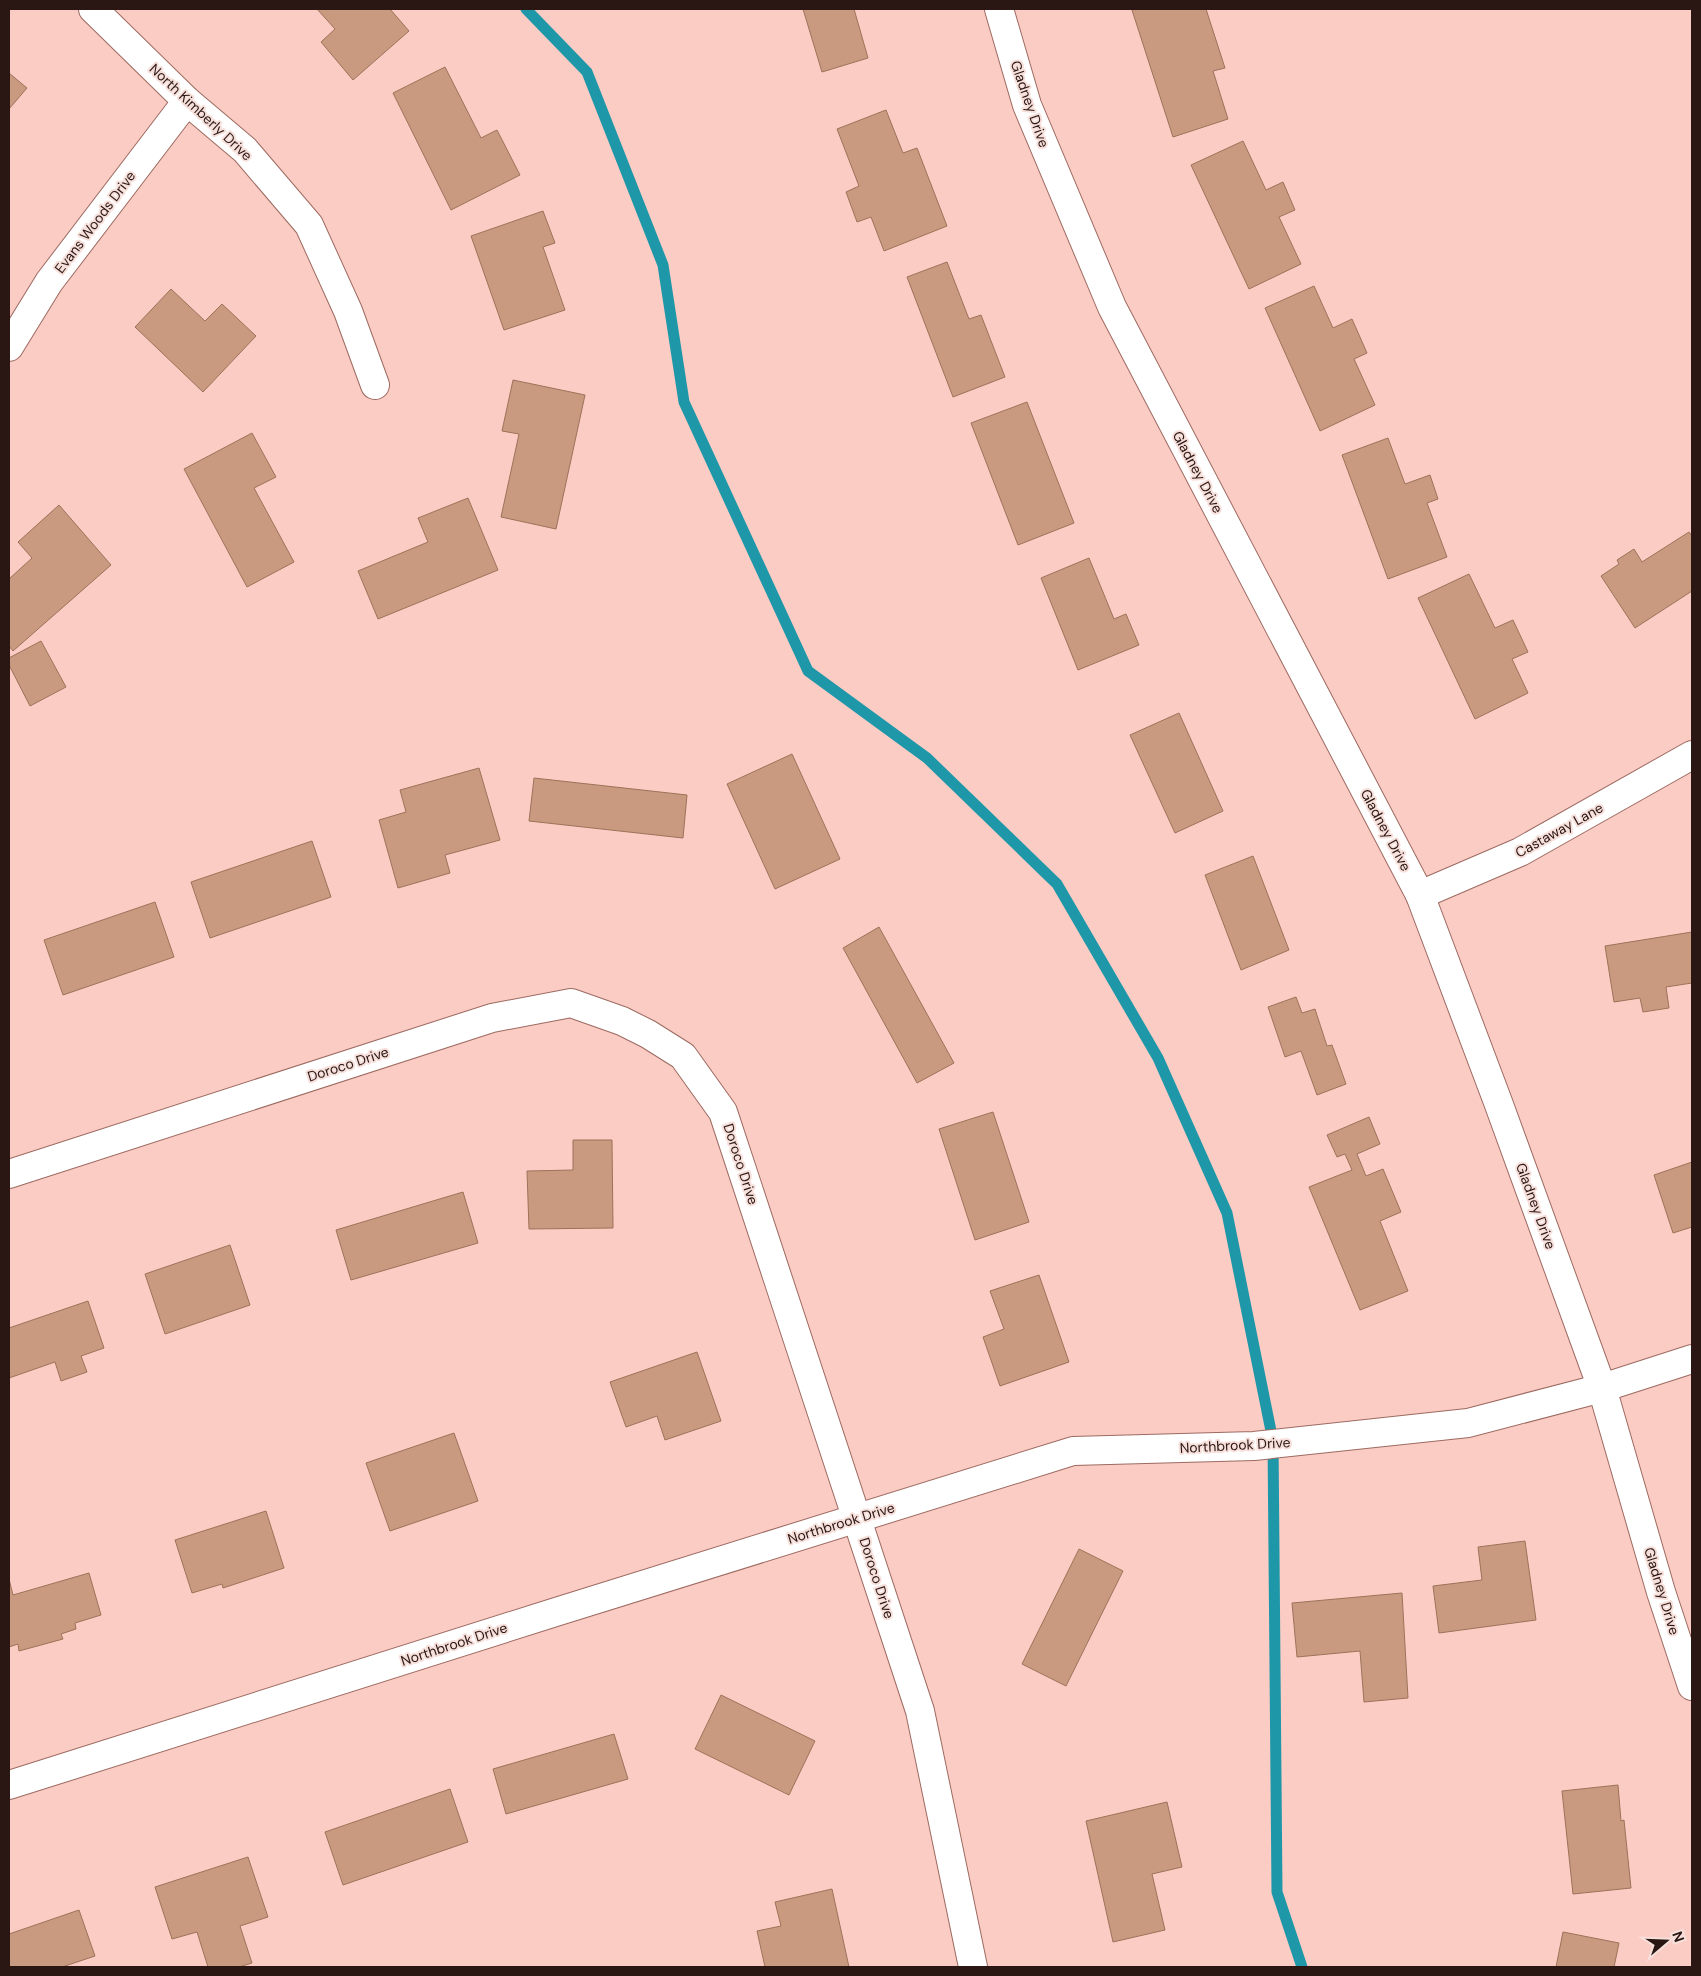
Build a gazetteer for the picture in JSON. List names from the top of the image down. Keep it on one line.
{"streets":{"street":["Gladney Drive","North Kimberly Drive","Evans Woods Drive","Castaway Lane","Doroco Drive","Northbrook Drive"]},"crossings":[["Gladney Drive","Castaway Lane"],["Gladney Drive","Northbrook Drive"],["North Kimberly Drive","Evans Woods Drive"],["Doroco Drive","Northbrook Drive"]],"north":"right"}
